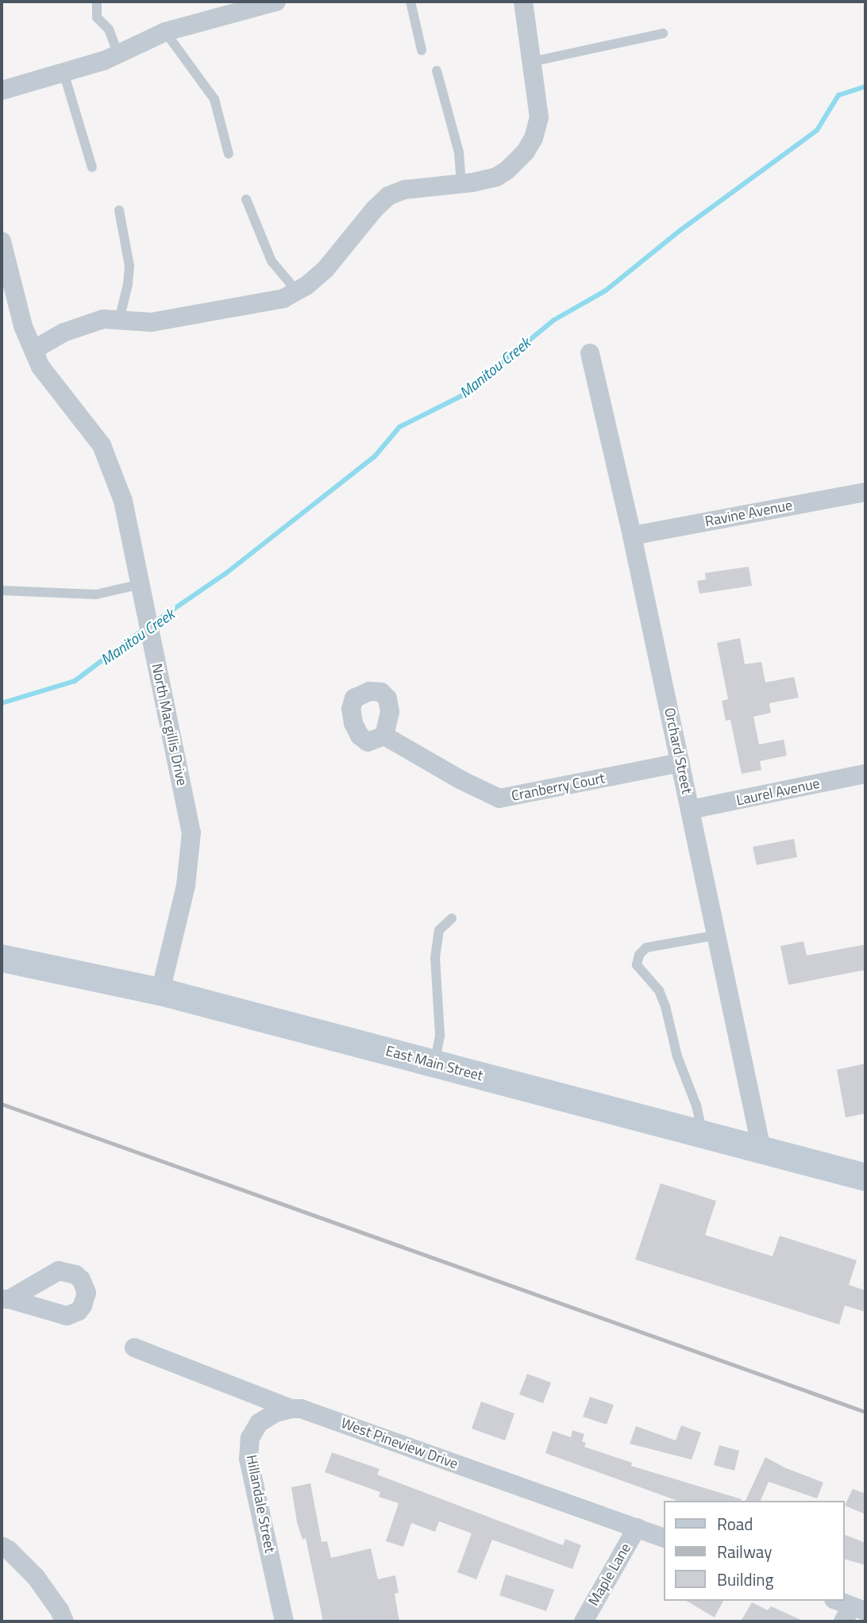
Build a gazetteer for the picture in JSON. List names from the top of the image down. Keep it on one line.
{"streets":{"main road":["East Main Street"],"street":["Ravine Avenue","North Macgillis Drive","Orchard Street","Cranberry Court","Laurel Avenue","West Pineview Drive","Hillandale Street","Maple Lane"]},"crossings":[["Ravine Avenue","Orchard Street"],["North Macgillis Drive","East Main Street"],["Orchard Street","Cranberry Court"],["Orchard Street","Laurel Avenue"],["Orchard Street","East Main Street"],["West Pineview Drive","Hillandale Street"],["West Pineview Drive","Maple Lane"]],"water":["Manitou Creek"],"legend":["Road","Railway","Building"]}
